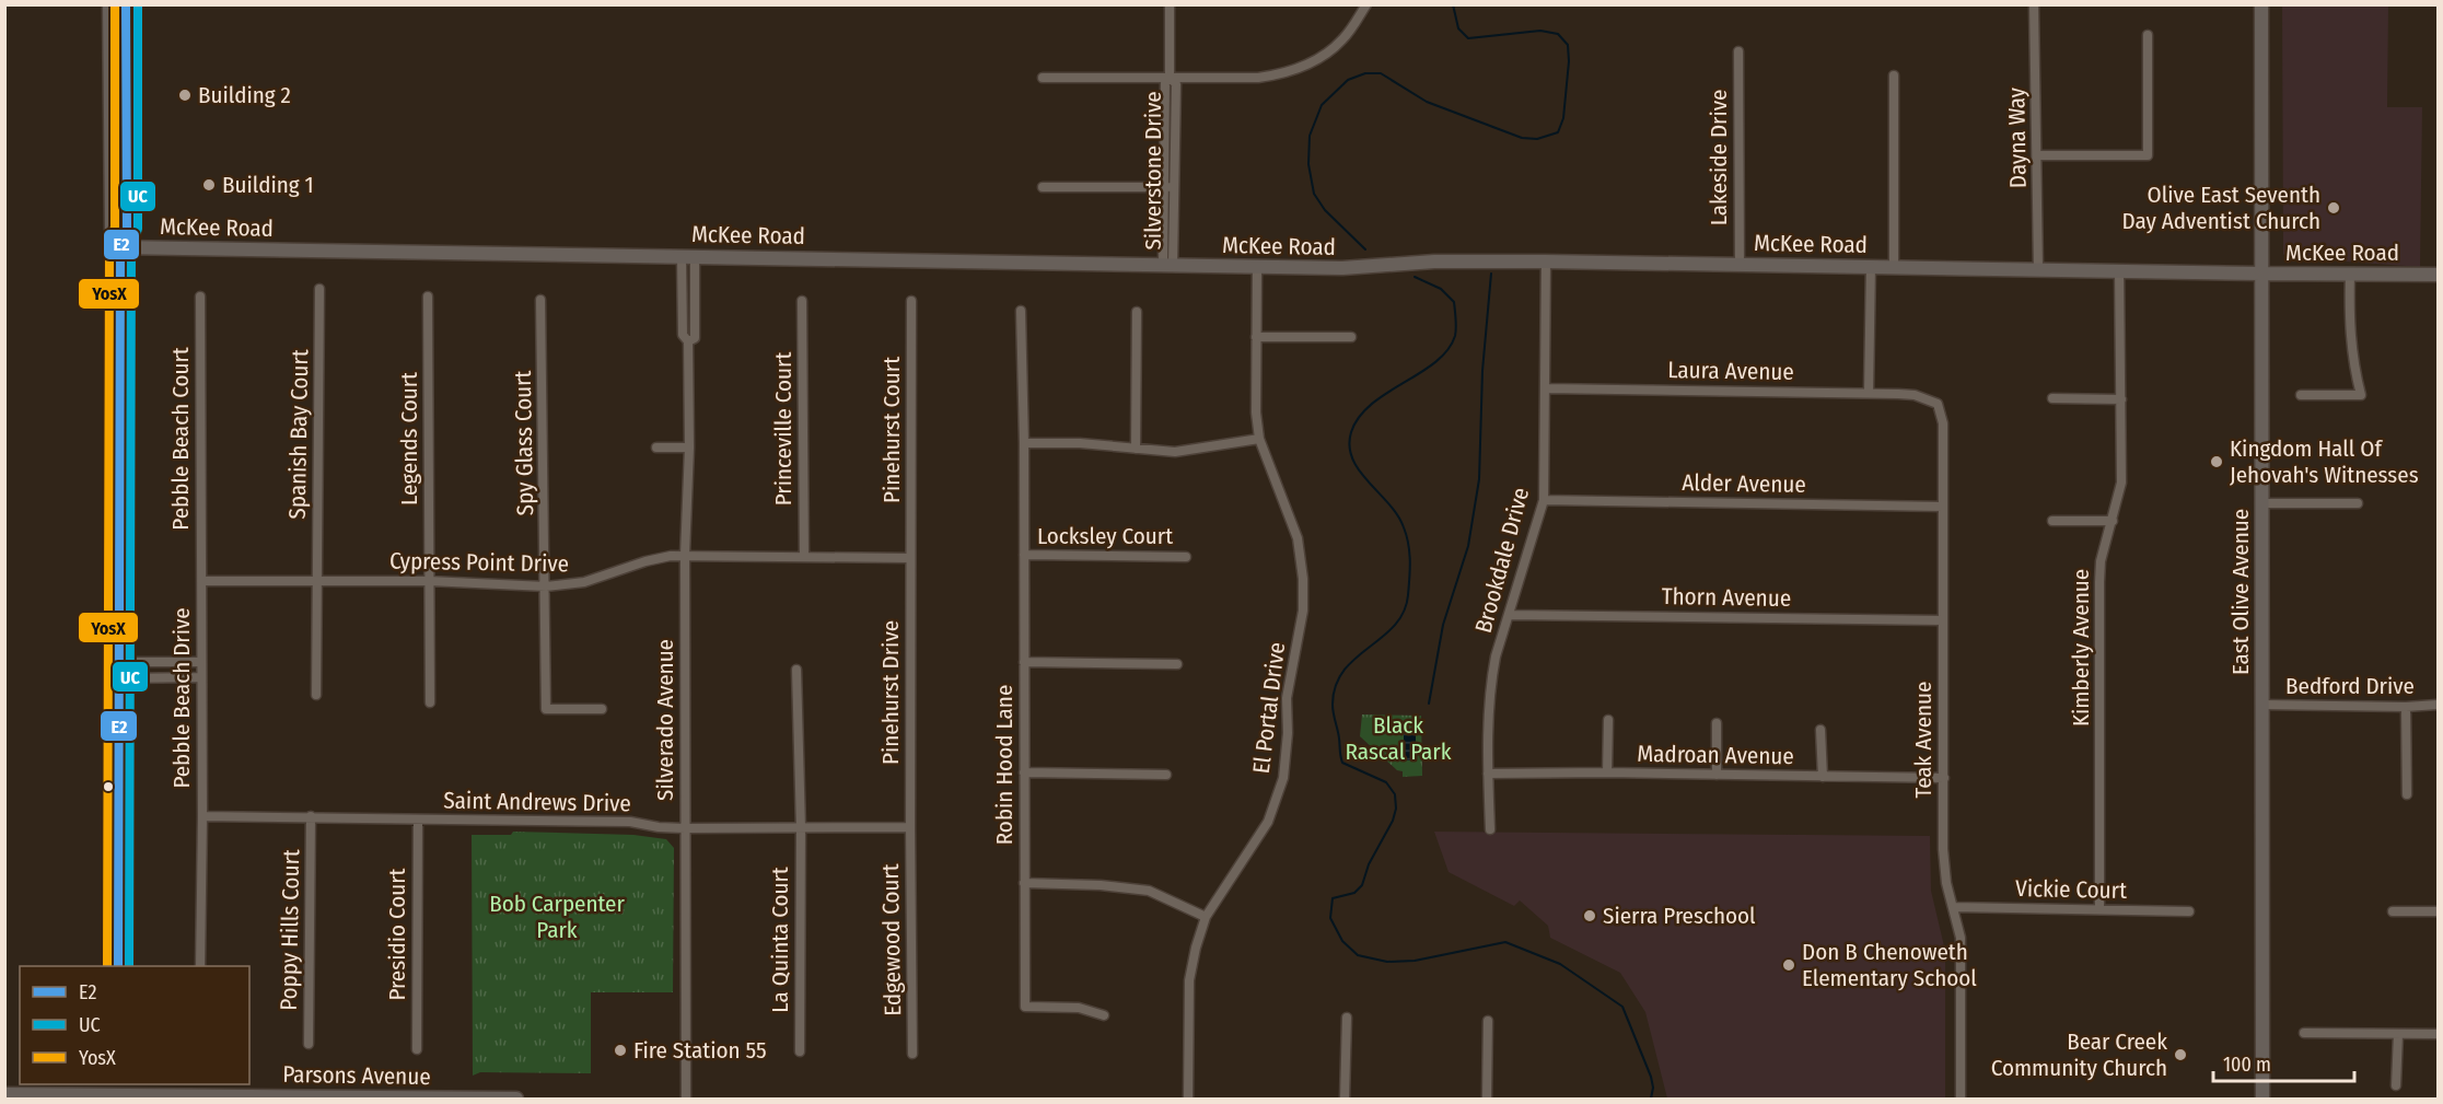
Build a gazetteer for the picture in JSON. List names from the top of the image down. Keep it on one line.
{"streets":{"street":["Dayna Way","Lakeside Drive","Silverstone Drive","McKee Road","Laura Avenue","Princeville Court","Pinehurst Court","Spanish Bay Court","Pebble Beach Court","Legends Court","Spy Glass Court","Alder Avenue","Locksley Court","Brookdale Drive","Cypress Point Drive","East Olive Avenue","Thorn Avenue","Kimberly Avenue","Bedford Drive","Pinehurst Drive","Pebble Beach Drive","El Portal Drive","Silverado Avenue","Teak Avenue","Madroan Avenue","Robin Hood Lane","Saint Andrews Drive","Vickie Court","Poppy Hills Court","Presidio Court","La Quinta Court","Edgewood Court","Parsons Avenue"]},"crossings":[["Dayna Way","McKee Road"],["Lakeside Drive","McKee Road"],["Silverstone Drive","McKee Road"],["McKee Road","Brookdale Drive"],["McKee Road","East Olive Avenue"],["McKee Road","Kimberly Avenue"],["McKee Road","El Portal Drive"],["McKee Road","Silverado Avenue"],["Laura Avenue","Brookdale Drive"],["Laura Avenue","Teak Avenue"],["Princeville Court","Cypress Point Drive"],["Pinehurst Court","Cypress Point Drive"],["Pinehurst Court","Pinehurst Drive"],["Spanish Bay Court","Cypress Point Drive"],["Pebble Beach Court","Cypress Point Drive"],["Pebble Beach Court","Pebble Beach Drive"],["Legends Court","Cypress Point Drive"],["Spy Glass Court","Cypress Point Drive"],["Alder Avenue","Brookdale Drive"],["Alder Avenue","Teak Avenue"],["Locksley Court","Robin Hood Lane"],["Brookdale Drive","Thorn Avenue"],["Brookdale Drive","Madroan Avenue"],["Cypress Point Drive","Pinehurst Drive"],["Cypress Point Drive","Pebble Beach Drive"],["Cypress Point Drive","Silverado Avenue"],["East Olive Avenue","Bedford Drive"],["Thorn Avenue","Teak Avenue"],["Kimberly Avenue","Vickie Court"],["Pinehurst Drive","Saint Andrews Drive"],["Pinehurst Drive","Edgewood Court"],["Pebble Beach Drive","Saint Andrews Drive"],["Silverado Avenue","Saint Andrews Drive"],["Teak Avenue","Madroan Avenue"],["Teak Avenue","Vickie Court"],["Saint Andrews Drive","Poppy Hills Court"],["Saint Andrews Drive","Presidio Court"],["Saint Andrews Drive","La Quinta Court"],["Saint Andrews Drive","Edgewood Court"]],"parks":["Black Rascal Park","Bob Carpenter Park"],"places":["Building 2","Building 1","Olive East Seventh Day Adventist Church","Kingdom Hall Of Jehovah's Witnesses","Sierra Preschool","Don B Chenoweth Elementary School","Fire Station 55","Bear Creek Community Church"],"lines":["transit line E2","transit line UC","transit line YosX"],"legend":["E2","UC","YosX"],"scale_bar":"100 m"}
